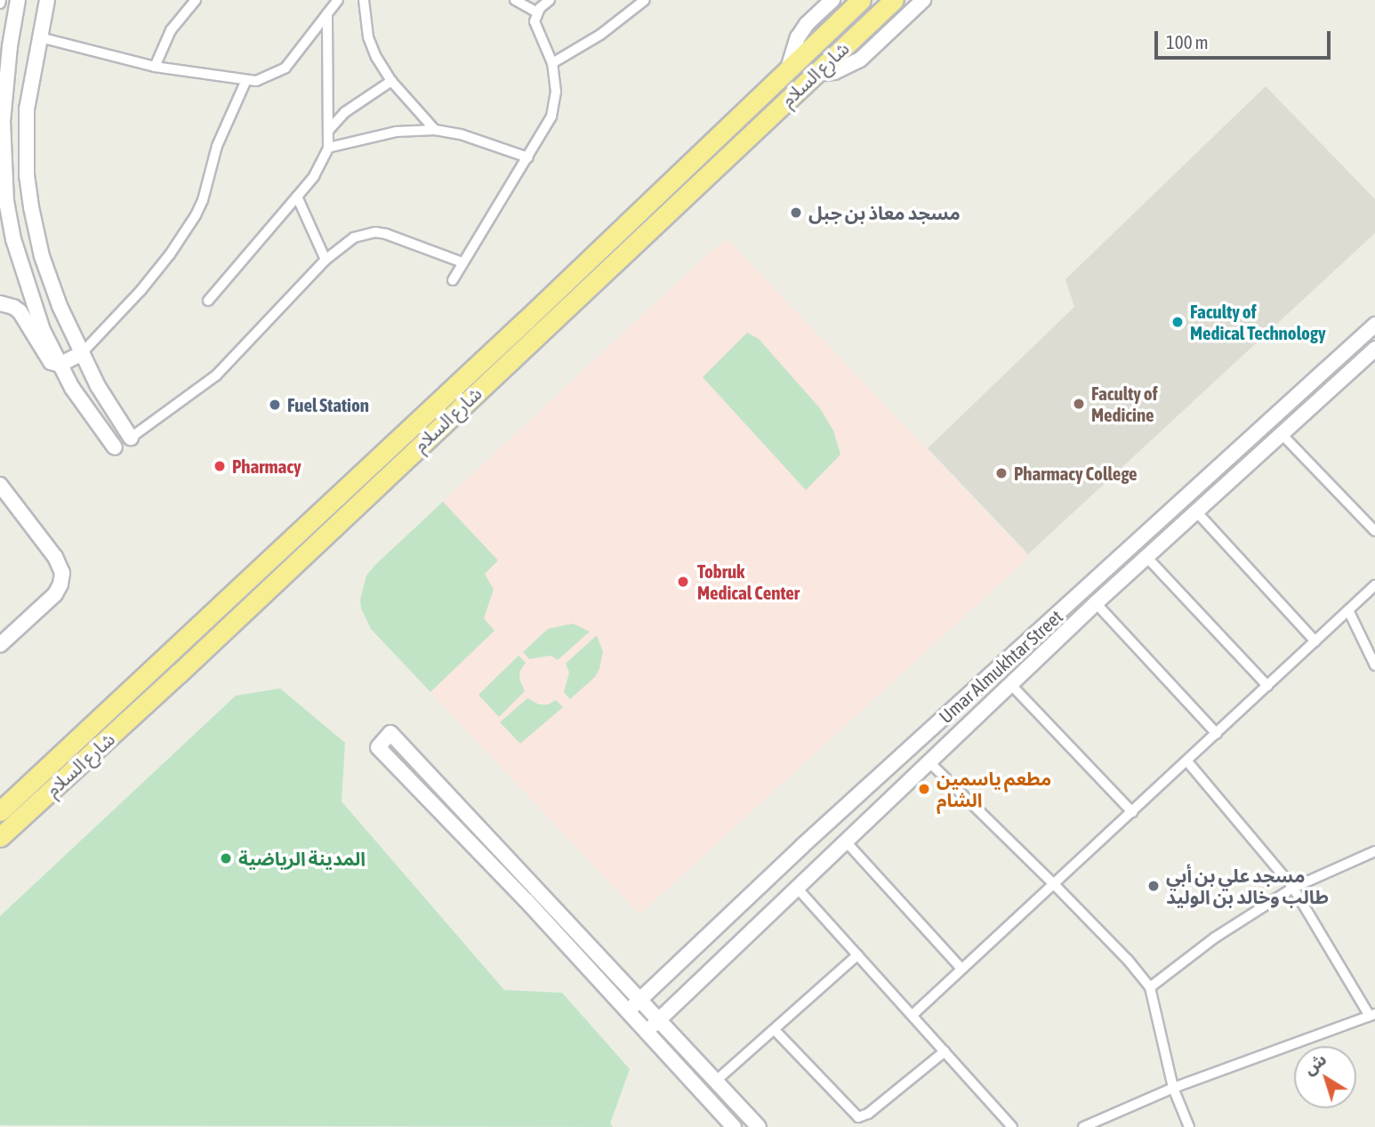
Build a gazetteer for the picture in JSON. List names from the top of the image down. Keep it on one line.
{"streets":{"highway":["شارع السلام"],"main road":["Umar Almukhtar Street"]},"places":["مسجد معاذ بن جبل","Faculty of Medical Technology","Faculty of Medicine","Fuel Station","Pharmacy","Pharmacy College","Tobruk Medical Center","مطعم ياسمين الشام","المدينة الرياضية","مسجد علي بن أبي طالب وخالد بن الوليد"],"scale_bar":"100 m","north":"top left"}
